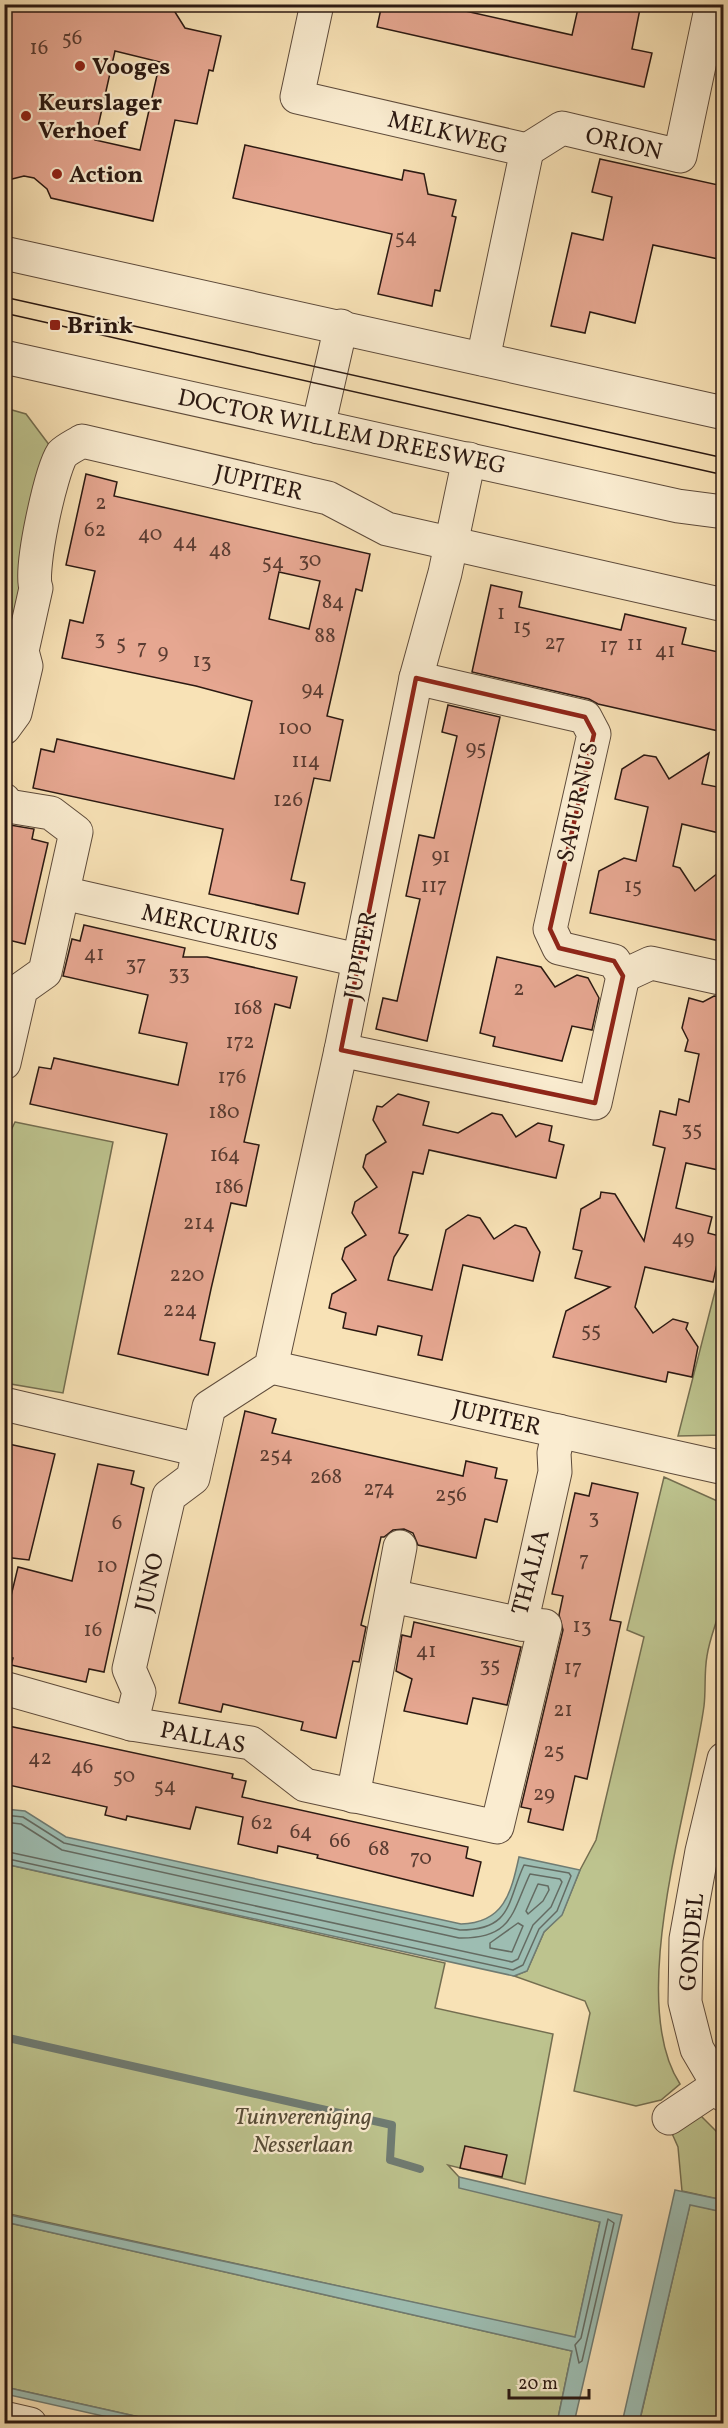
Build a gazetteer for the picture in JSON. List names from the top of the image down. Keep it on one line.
{"streets":{"street":["MELKWEG","ORION","DOCTOR WILLEM DREESWEG","JUPITER","SATURNUS","MERCURIUS","THALIA","JUNO","PALLAS","GONDEL"]},"crossings":[["MELKWEG","ORION"],["DOCTOR WILLEM DREESWEG","JUPITER"],["JUPITER","SATURNUS"],["JUPITER","MERCURIUS"],["JUPITER","THALIA"],["THALIA","PALLAS"],["JUNO","PALLAS"]],"parks":["Tuinvereniging Nesserlaan"],"places":{"other":["Vooges","Keurslager Verhoef","Action"],"transit":["Brink"]},"house_numbers":["56","16","54","2","62","40","44","48","30","54","84","1","15","88","3","5","27","11","17","7","41","9","13","94","100","95","114","126","91","117","15","41","37","33","2","168","172","176","180","35","164","186","214","49","220","224","55","254","268","274","256","3","6","7","10","13","16","41","35","17","21","25","42","46","50","54","29","62","64","66","68","70"],"scale_bar":"20 m"}
